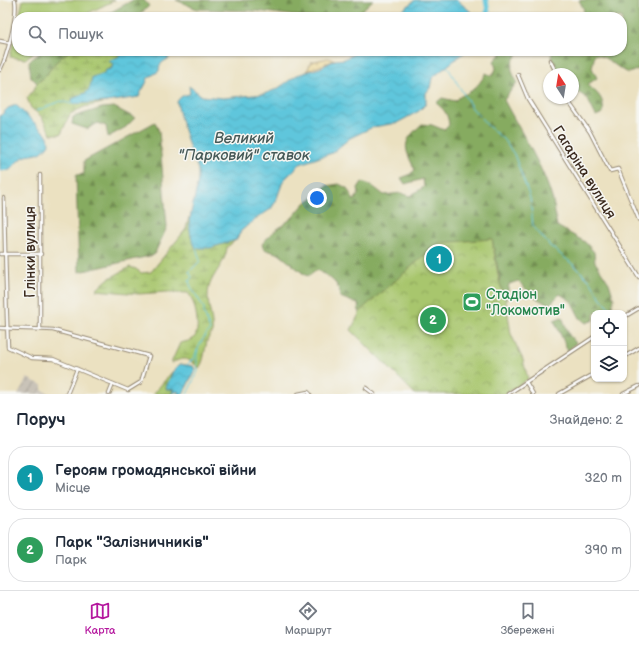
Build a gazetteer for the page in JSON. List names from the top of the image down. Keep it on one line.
{"streets":{"street":["Гагаріна вулиця","Глінки вулиця"]},"water":["Великий \"Парковий\" ставок"],"places":{"sports":["Стадіон \"Локомотив\""]},"north":"top","page":{"search":"Пошук","pins":["1","2"],"heading":["Поруч","Знайдено: 2"],"list":[{"mark":"1","name":"Героям громадянської війни","note":"Місце","value":"320 m"},{"mark":"2","name":"Парк \"Залізничників\"","note":"Парк","value":"390 m"}],"nav":["Карта","Маршрут","Збережені"]}}
